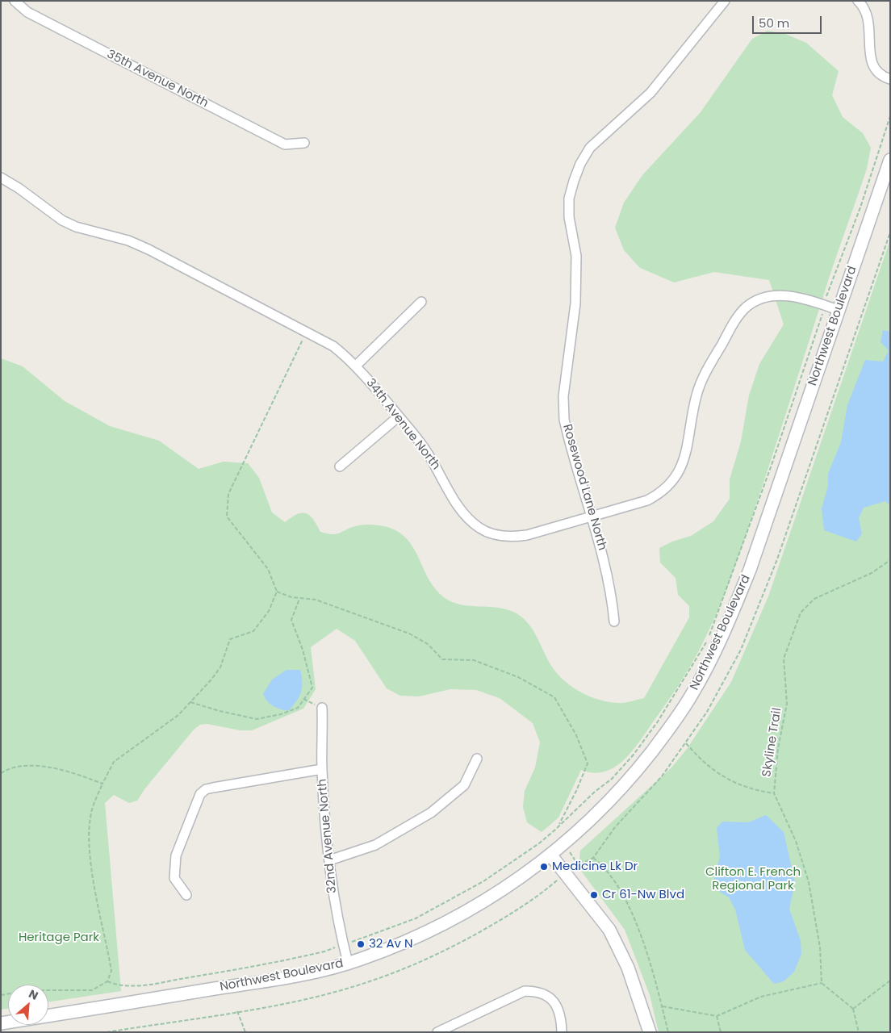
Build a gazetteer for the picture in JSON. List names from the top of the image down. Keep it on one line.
{"streets":{"main road":["Northwest Boulevard"],"street":["35th Avenue North","34th Avenue North","Rosewood Lane North","32nd Avenue North"],"path":["Skyline Trail"]},"crossings":[["Northwest Boulevard","34th Avenue North"],["Northwest Boulevard","32nd Avenue North"],["34th Avenue North","Rosewood Lane North"]],"parks":["Clifton E. French Regional Park","Heritage Park"],"places":["Medicine Lk Dr","Cr 61-Nw Blvd","32 Av N"],"scale_bar":"50 m","north":"top right"}
